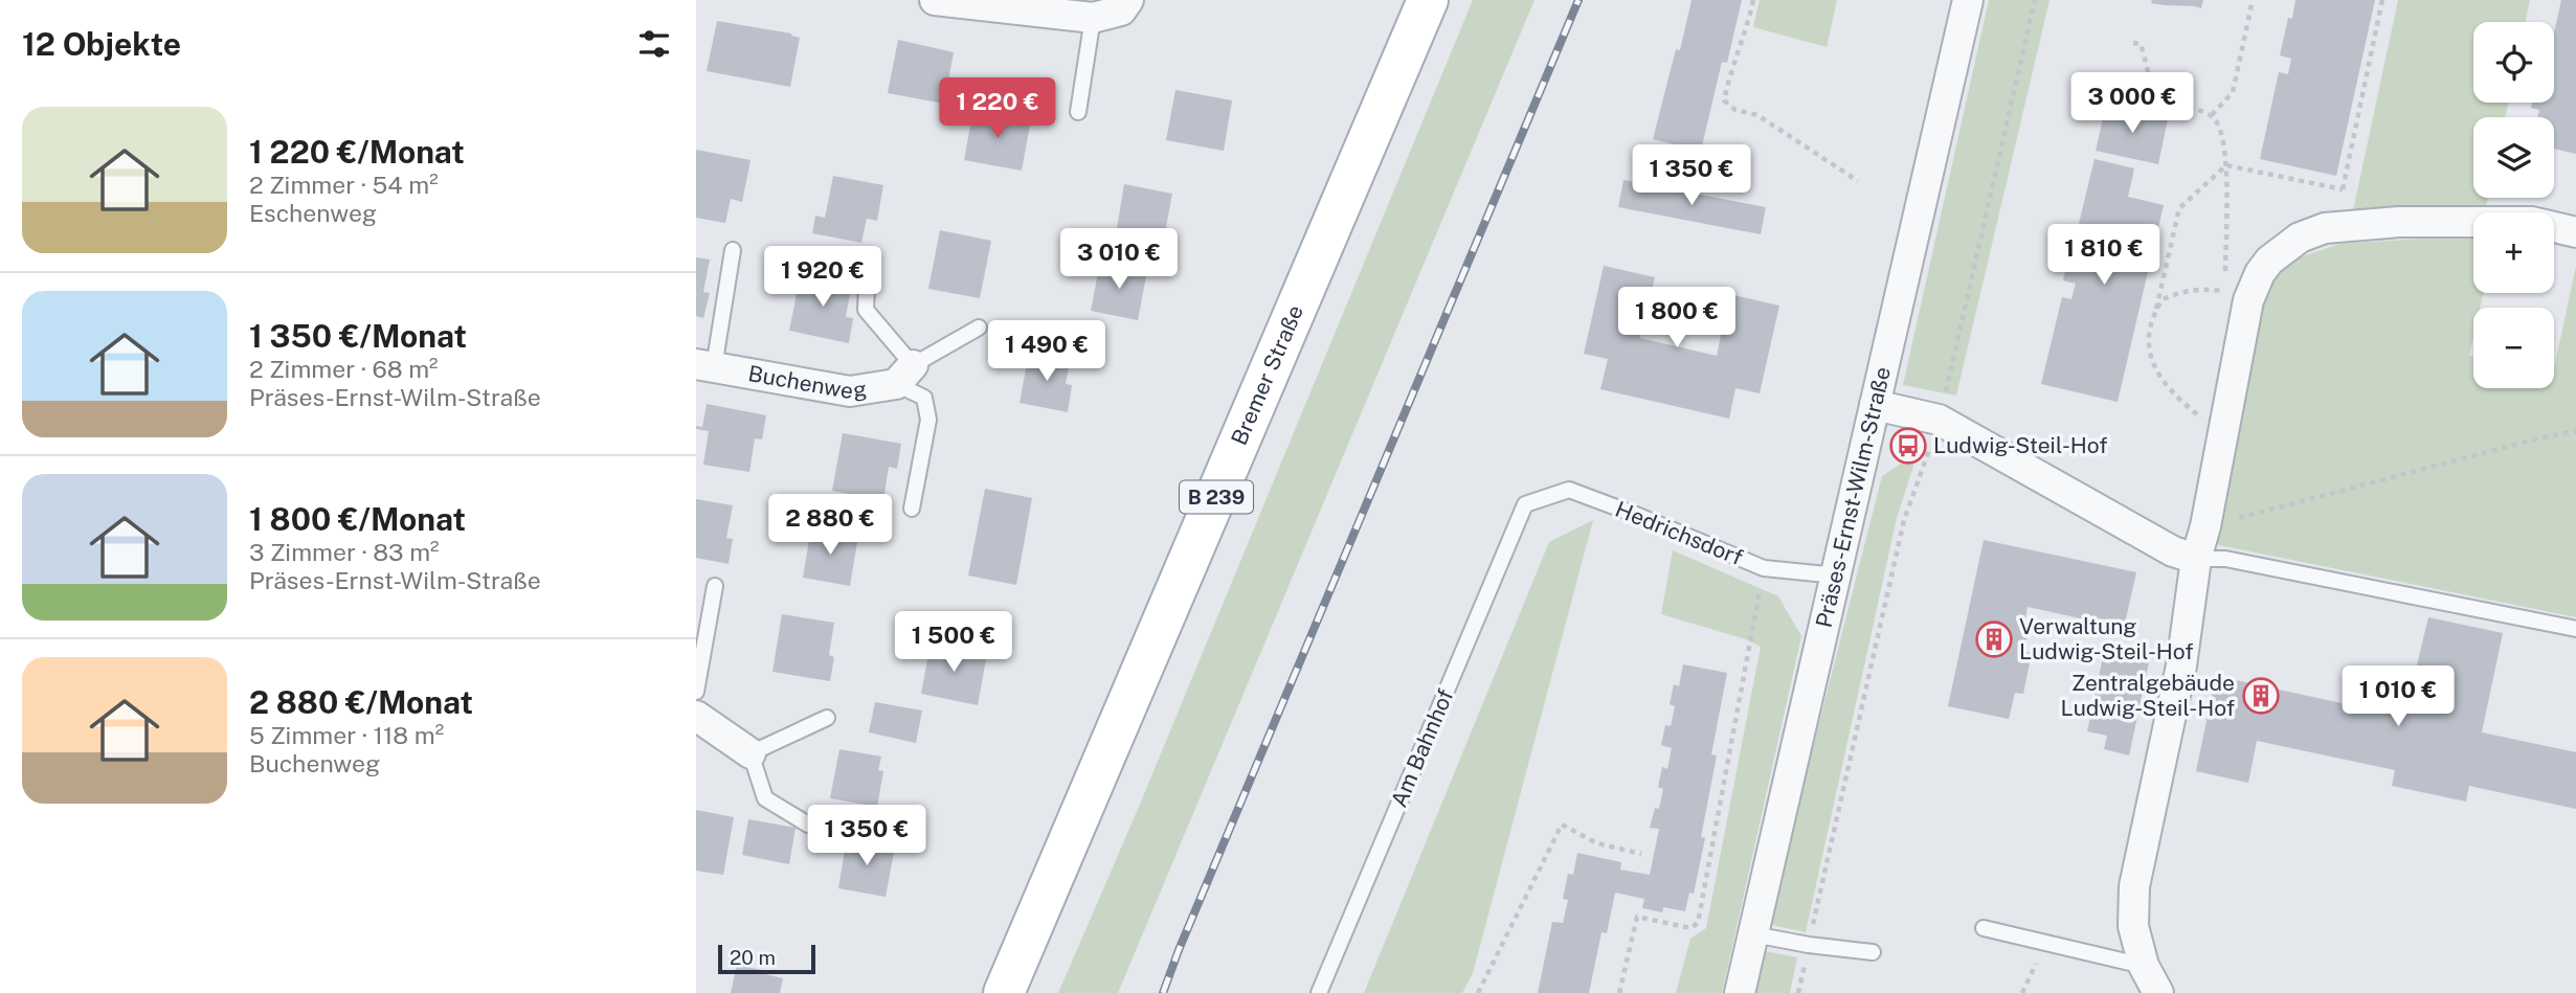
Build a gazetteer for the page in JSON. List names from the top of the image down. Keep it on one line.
{"streets":{"main road":["Bremer Straße","B 239"],"street":["Buchenweg","Präses-Ernst-Wilm-Straße"],"lane":["Hedrichsdorf","Am Bahnhof"]},"crossings":[["Präses-Ernst-Wilm-Straße","Hedrichsdorf"],["Hedrichsdorf","Am Bahnhof"]],"places":{"bus stop":["Ludwig-Steil-Hof"],"building":["Verwaltung Ludwig-Steil-Hof","Zentralgebäude Ludwig-Steil-Hof"]},"scale_bar":"20 m","page":{"heading":"12 Objekte","map_buttons":["+","−"],"price":["3 000 €","1 220 €","1 350 €","1 810 €","3 010 €","1 920 €","1 800 €","1 490 €","2 880 €","1 500 €","1 010 €","1 350 €"],"list":[{"name":"1 220 €/Monat","note":"2 Zimmer · 54 m² · Eschenweg"},{"name":"1 350 €/Monat","note":"2 Zimmer · 68 m² · Präses-Ernst-Wilm-Straße"},{"name":"1 800 €/Monat","note":"3 Zimmer · 83 m² · Präses-Ernst-Wilm-Straße"},{"name":"2 880 €/Monat","note":"5 Zimmer · 118 m² · Buchenweg"}],"scale":"20 m"}}
